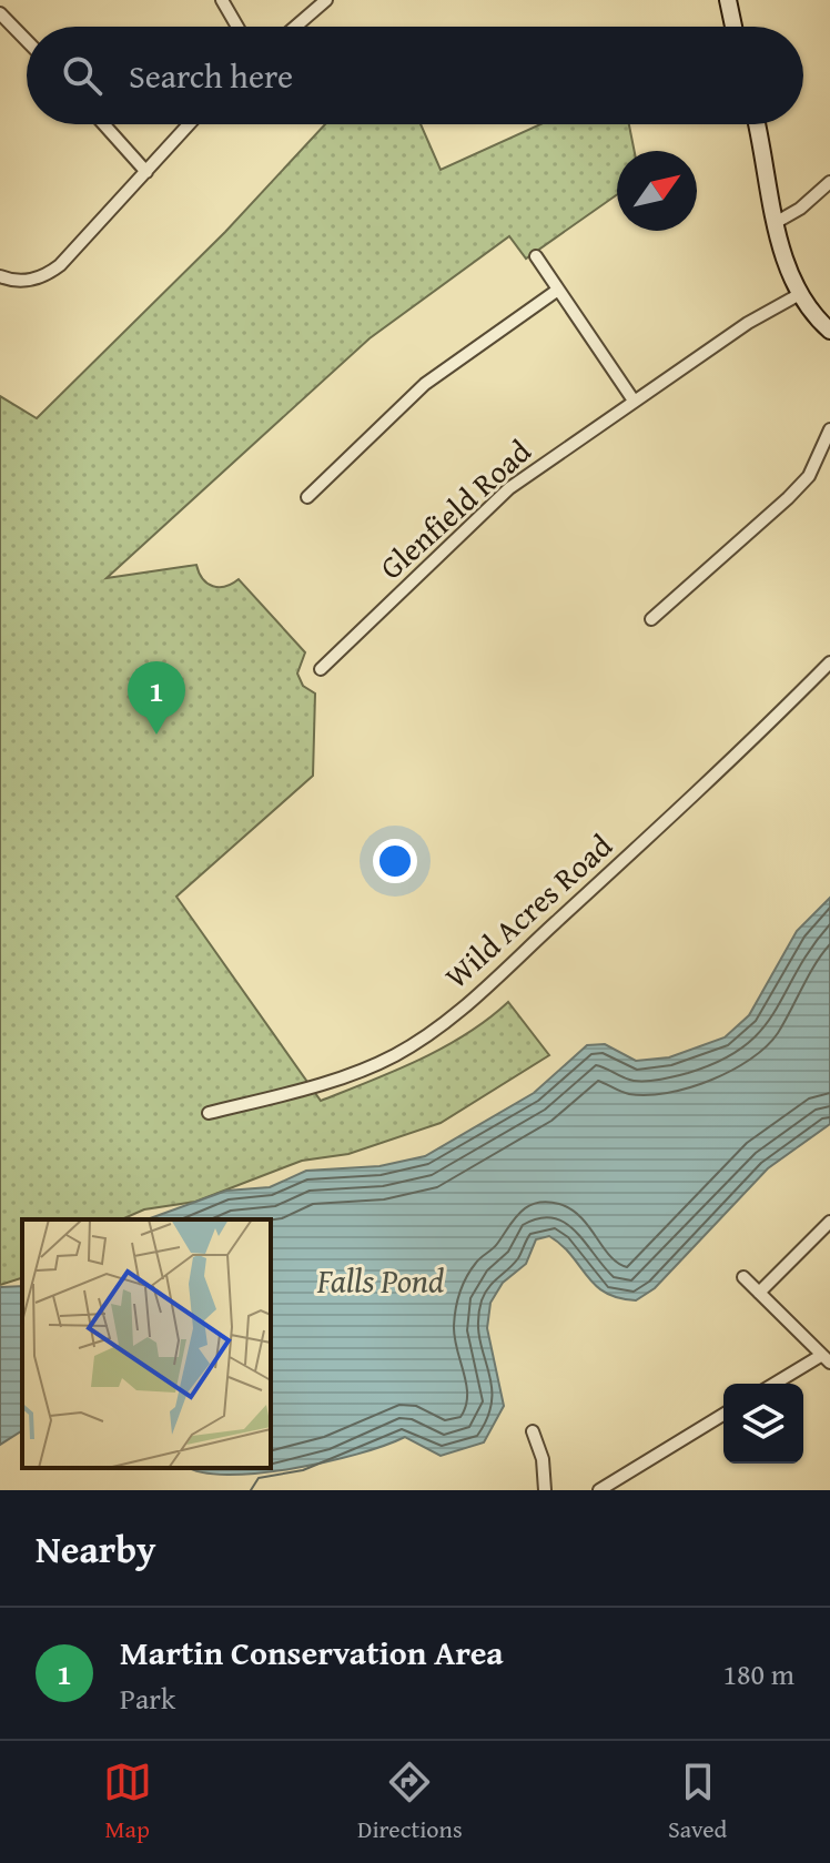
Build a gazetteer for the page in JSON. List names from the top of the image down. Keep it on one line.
{"streets":{"street":["Glenfield Road","Wild Acres Road"]},"water":["Falls Pond"],"north":"top right","page":{"search":"Search here","pins":"1","heading":"Nearby","list":[{"mark":"1","name":"Martin Conservation Area","note":"Park","value":"180 m"}],"nav":["Map","Directions","Saved"]}}
